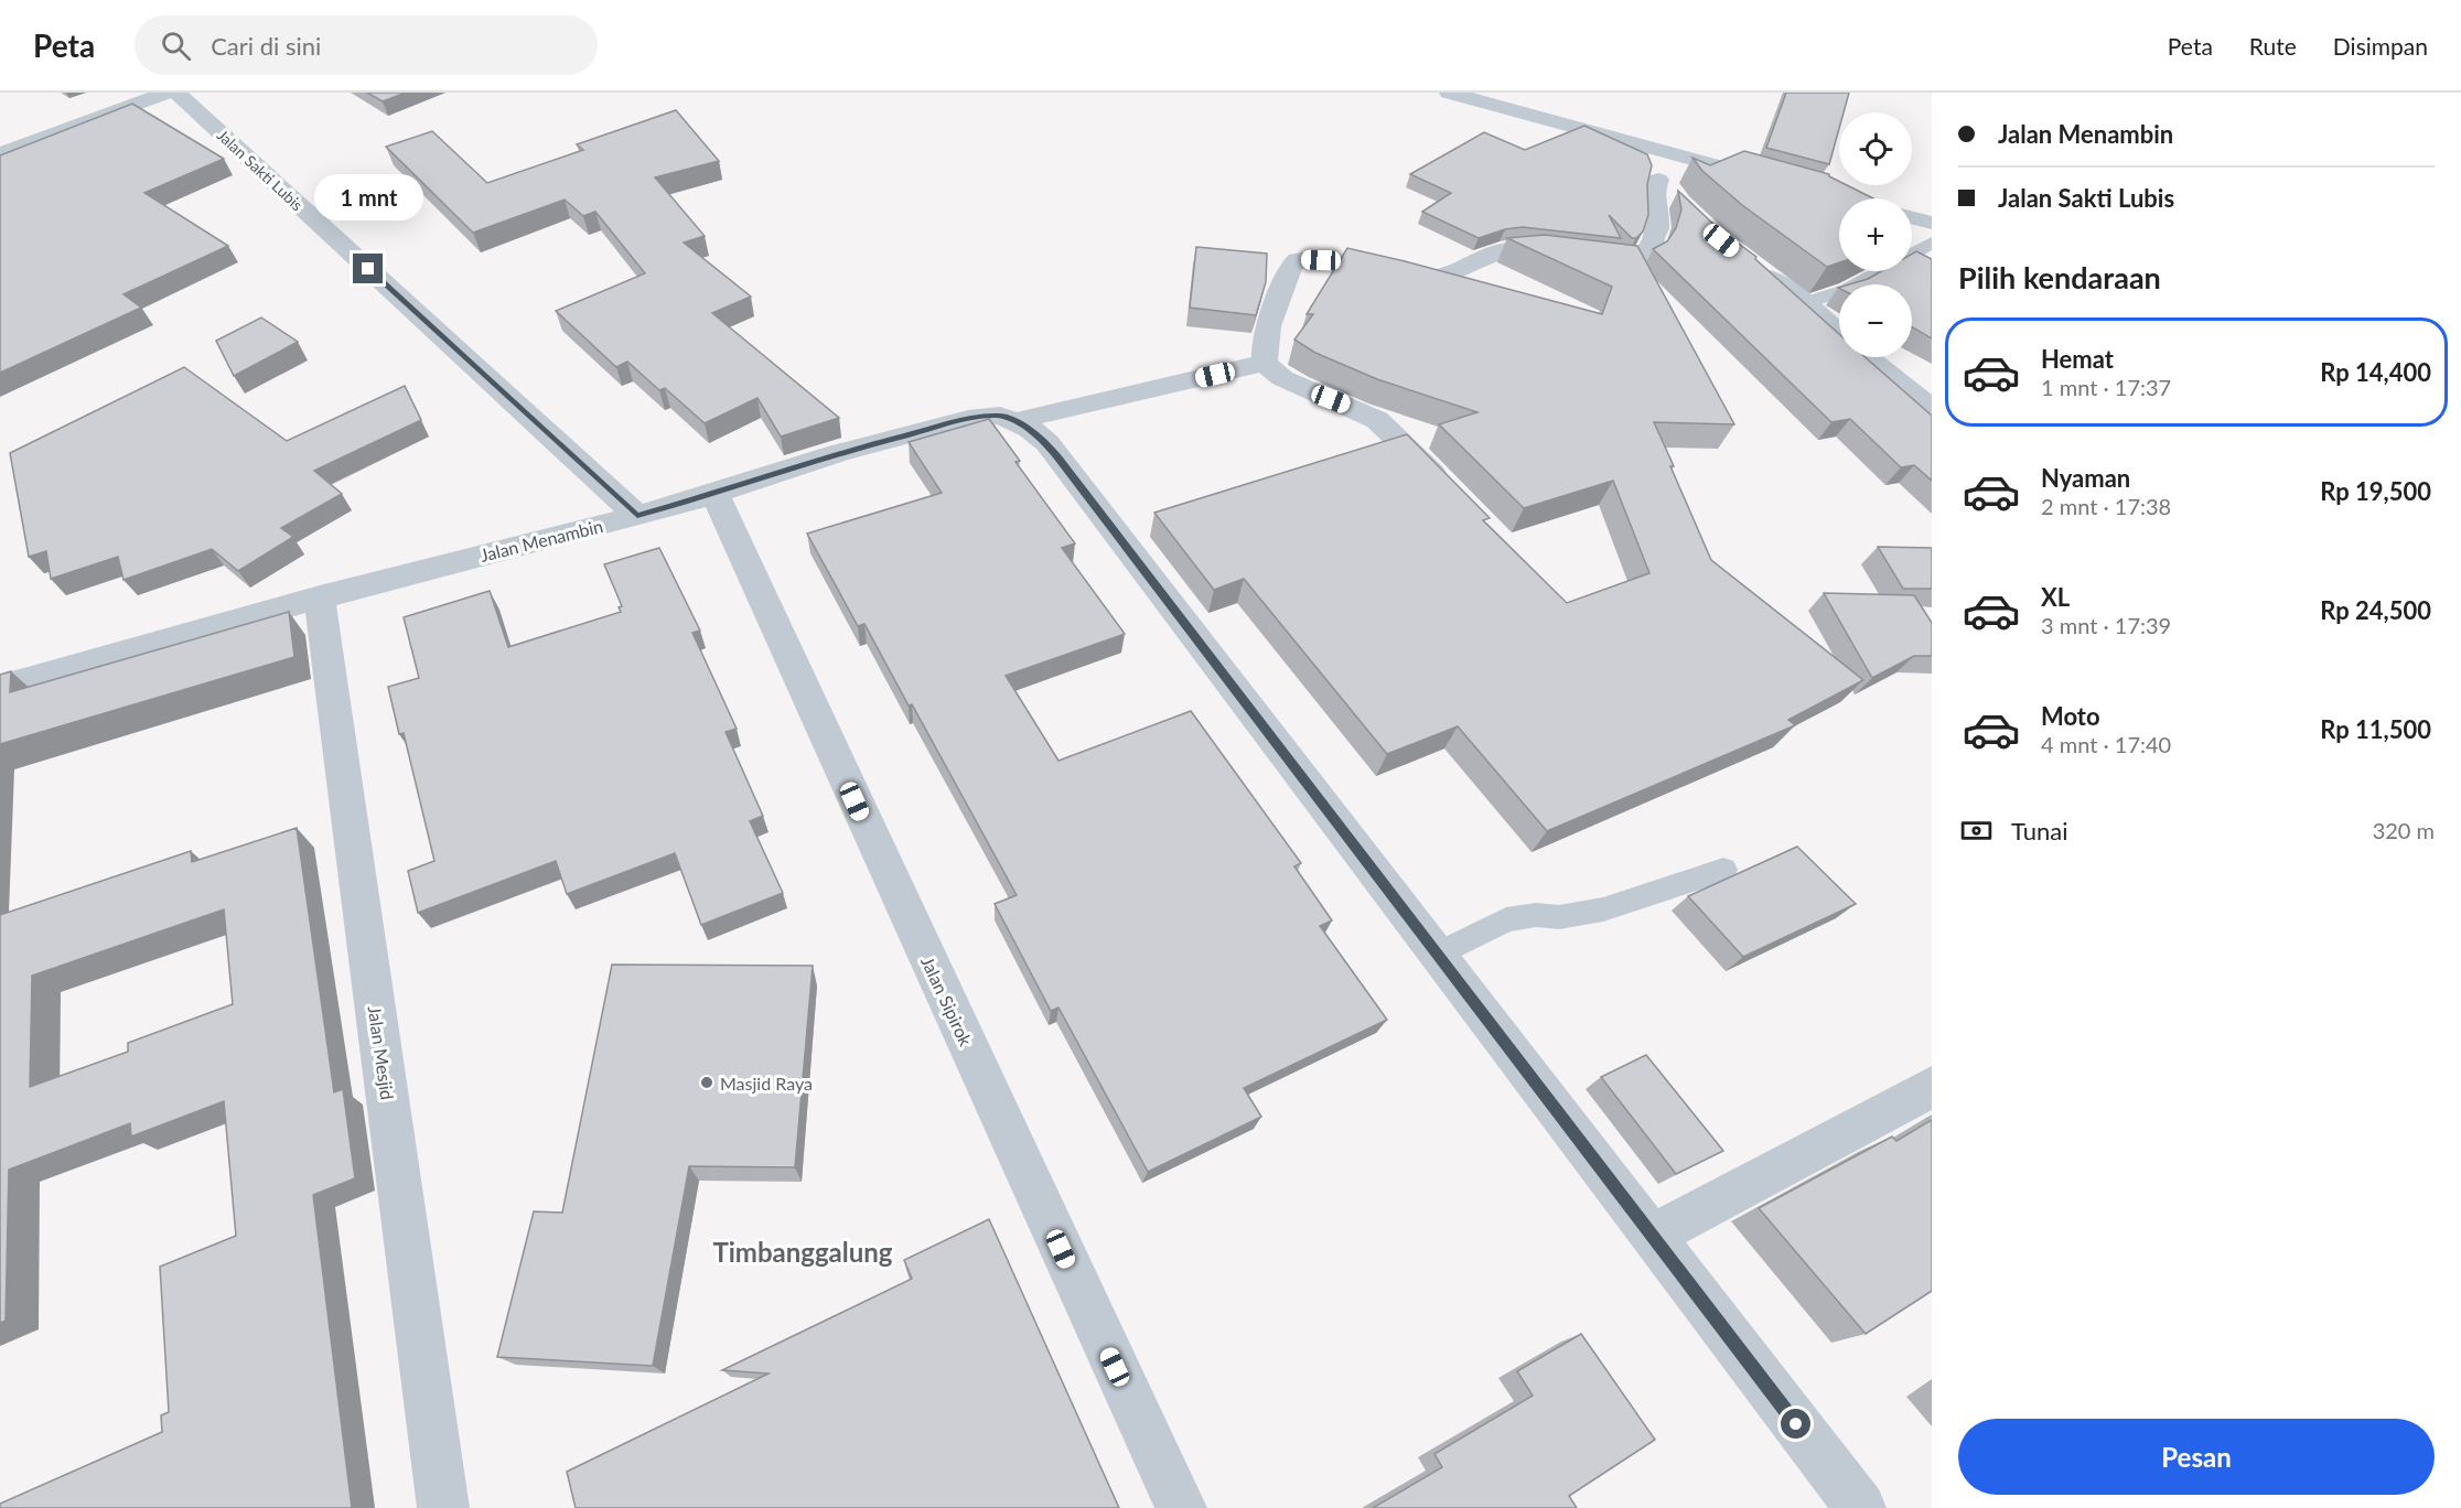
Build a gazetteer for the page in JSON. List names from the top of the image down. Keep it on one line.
{"streets":{"street":["Jalan Sakti Lubis","Jalan Menambin","Jalan Sipirok","Jalan Mesjid"]},"crossings":[["Jalan Sakti Lubis","Jalan Menambin"],["Jalan Menambin","Jalan Sipirok"],["Jalan Menambin","Jalan Mesjid"]],"districts":["Timbanggalung"],"places":["Masjid Raya"],"page":{"header":"Peta","search":"Cari di sini","nav":["Peta","Rute","Disimpan"],"banner":["Jalan Menambin","Jalan Sakti Lubis"],"map_buttons":["+","−"],"bubble":"1 mnt","heading":"Pilih kendaraan","list":[{"name":"Hemat","note":"1 mnt · 17:37","value":"Rp 14,400"},{"name":"Nyaman","note":"2 mnt · 17:38","value":"Rp 19,500"},{"name":"XL","note":"3 mnt · 17:39","value":"Rp 24,500"},{"name":"Moto","note":"4 mnt · 17:40","value":"Rp 11,500"}],"pay":["Tunai","320 m"],"buttons":"Pesan"}}
